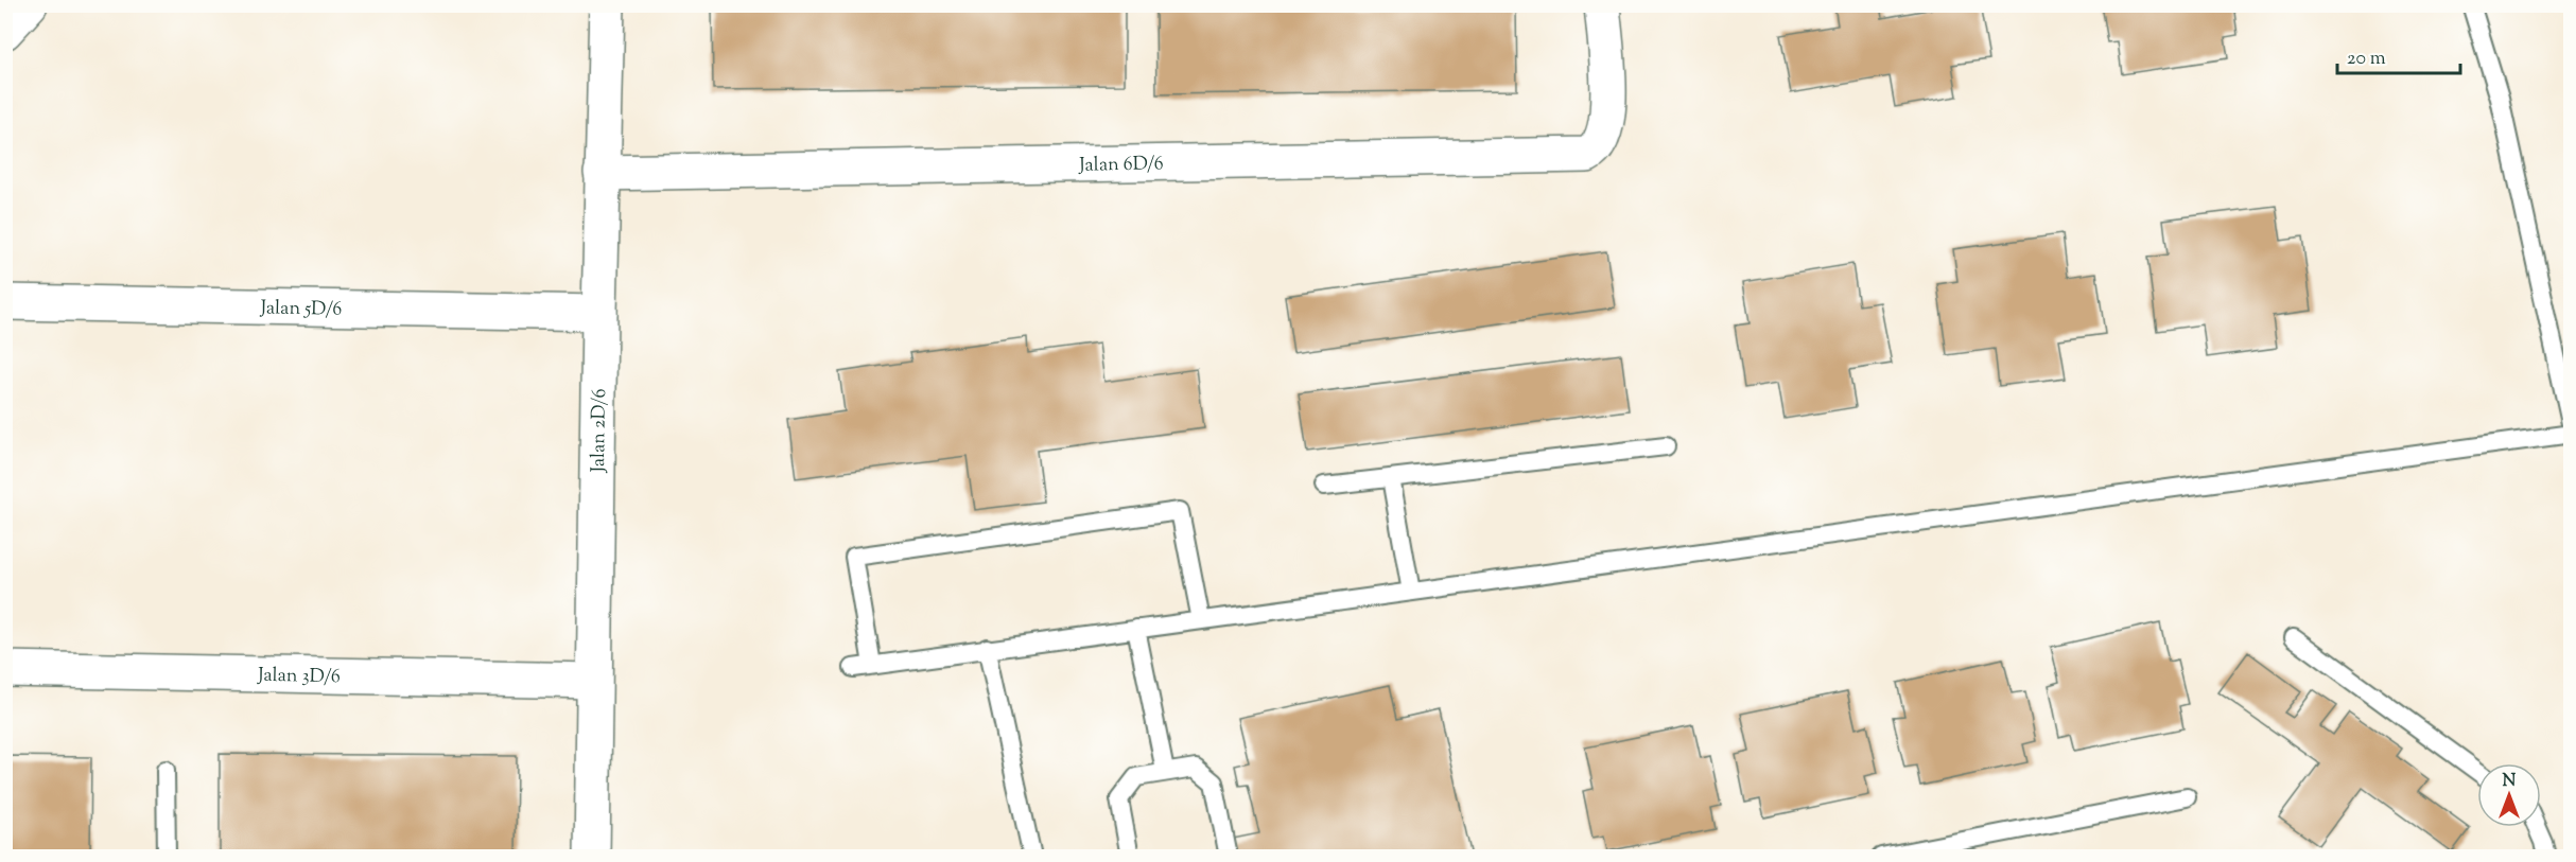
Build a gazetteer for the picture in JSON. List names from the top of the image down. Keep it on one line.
{"streets":{"street":["Jalan 6D/6","Jalan 5D/6","Jalan 2D/6","Jalan 3D/6"]},"crossings":[["Jalan 6D/6","Jalan 2D/6"],["Jalan 5D/6","Jalan 2D/6"],["Jalan 2D/6","Jalan 3D/6"]],"scale_bar":"20 m","north":"top"}
